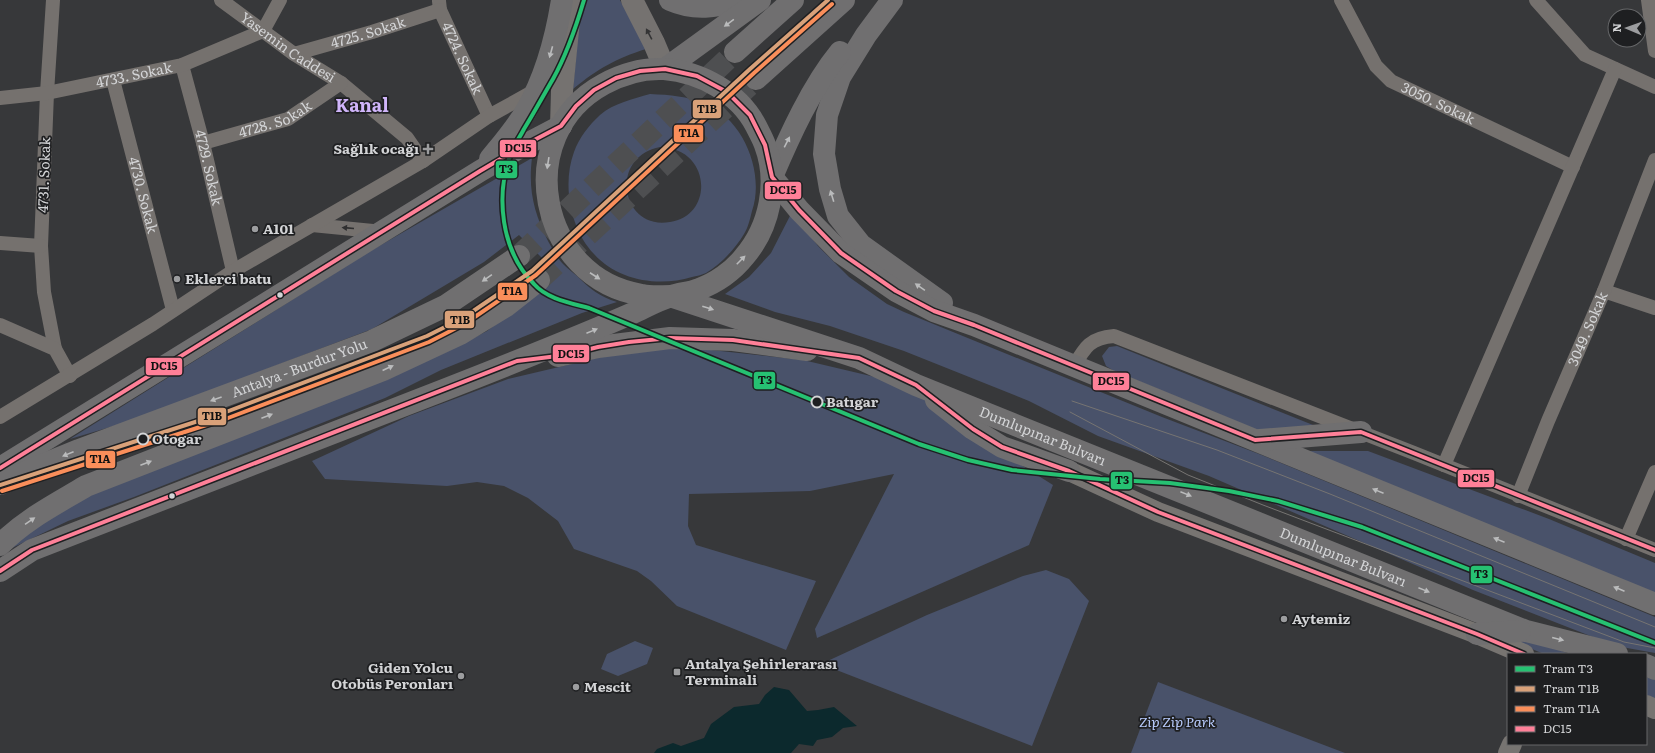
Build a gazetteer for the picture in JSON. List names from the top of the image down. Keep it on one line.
{"streets":{"highway":["Antalya - Burdur Yolu","Dumlupınar Bulvarı"],"street":["4725. Sokak","Yasemin Caddesi","4724. Sokak","4733. Sokak","3050. Sokak","4728. Sokak","4729. Sokak","4731. Sokak","4730. Sokak","3049. Sokak"]},"crossings":[["4725. Sokak","Yasemin Caddesi"],["4725. Sokak","4724. Sokak"],["Yasemin Caddesi","4733. Sokak"],["Yasemin Caddesi","4728. Sokak"],["4733. Sokak","4729. Sokak"],["4733. Sokak","4731. Sokak"],["4733. Sokak","4730. Sokak"],["4728. Sokak","4729. Sokak"]],"districts":["Kanal"],"parks":["Zip Zip Park"],"places":{"health":["Sağlık ocağı"],"other":["A101","Eklerci batu","Batıgar","Otogar","Aytemiz","Giden Yolcu Otobüs Peronları","Mescit"],"transit":["Antalya Şehirlerarası Terminali"]},"lines":["tram line T3","tram line T1B","tram line T1A","transit line DC15"],"legend":["Tram T3","Tram T1B","Tram T1A","DC15"],"north":"left"}
